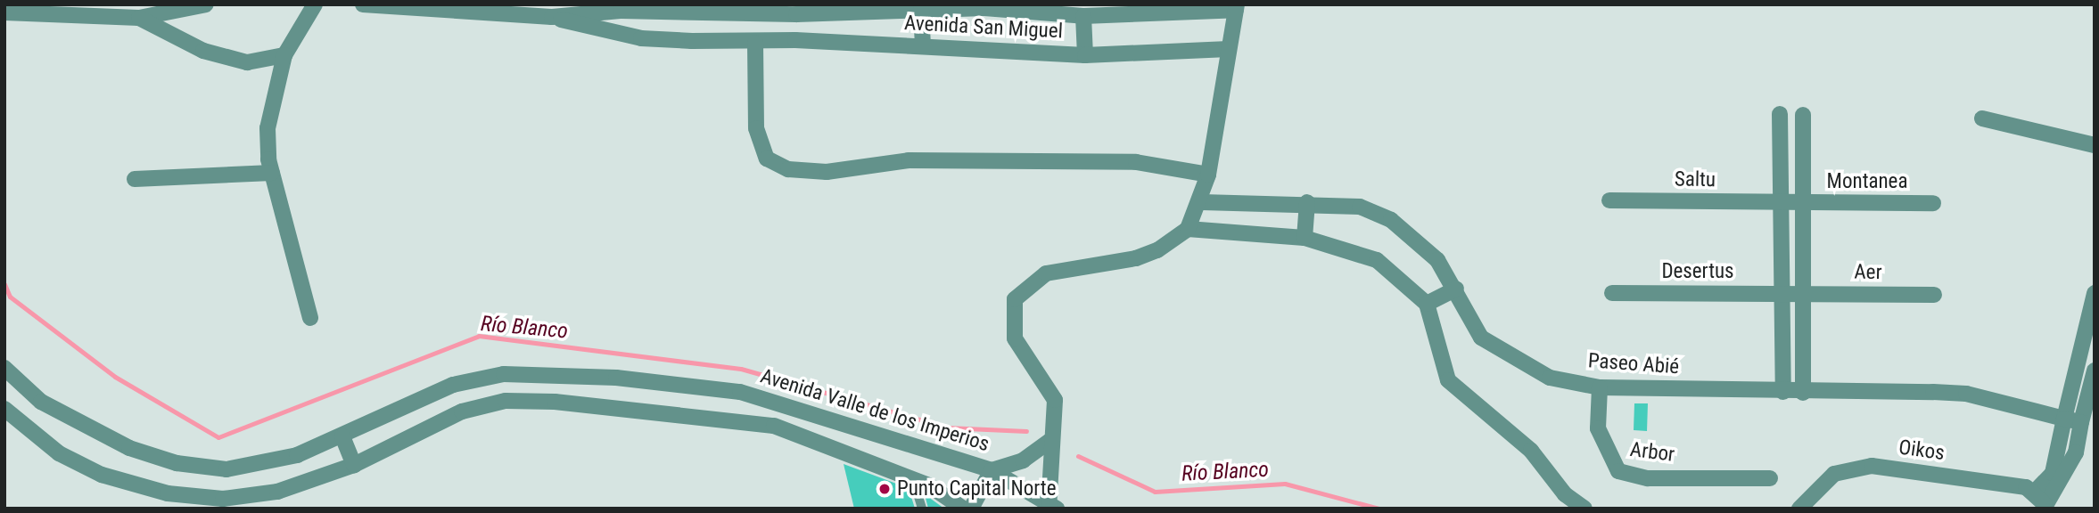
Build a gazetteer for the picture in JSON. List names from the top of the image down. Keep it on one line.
{"streets":{"street":["Avenida San Miguel","Saltu","Montanea","Desertus","Aer","Paseo Abié","Avenida Valle de los Imperios","Oikos","Arbor"]},"crossings":[["Saltu","Montanea"],["Desertus","Aer"],["Paseo Abié","Arbor"]],"water":["Río Blanco"],"places":["Punto Capital Norte"]}
